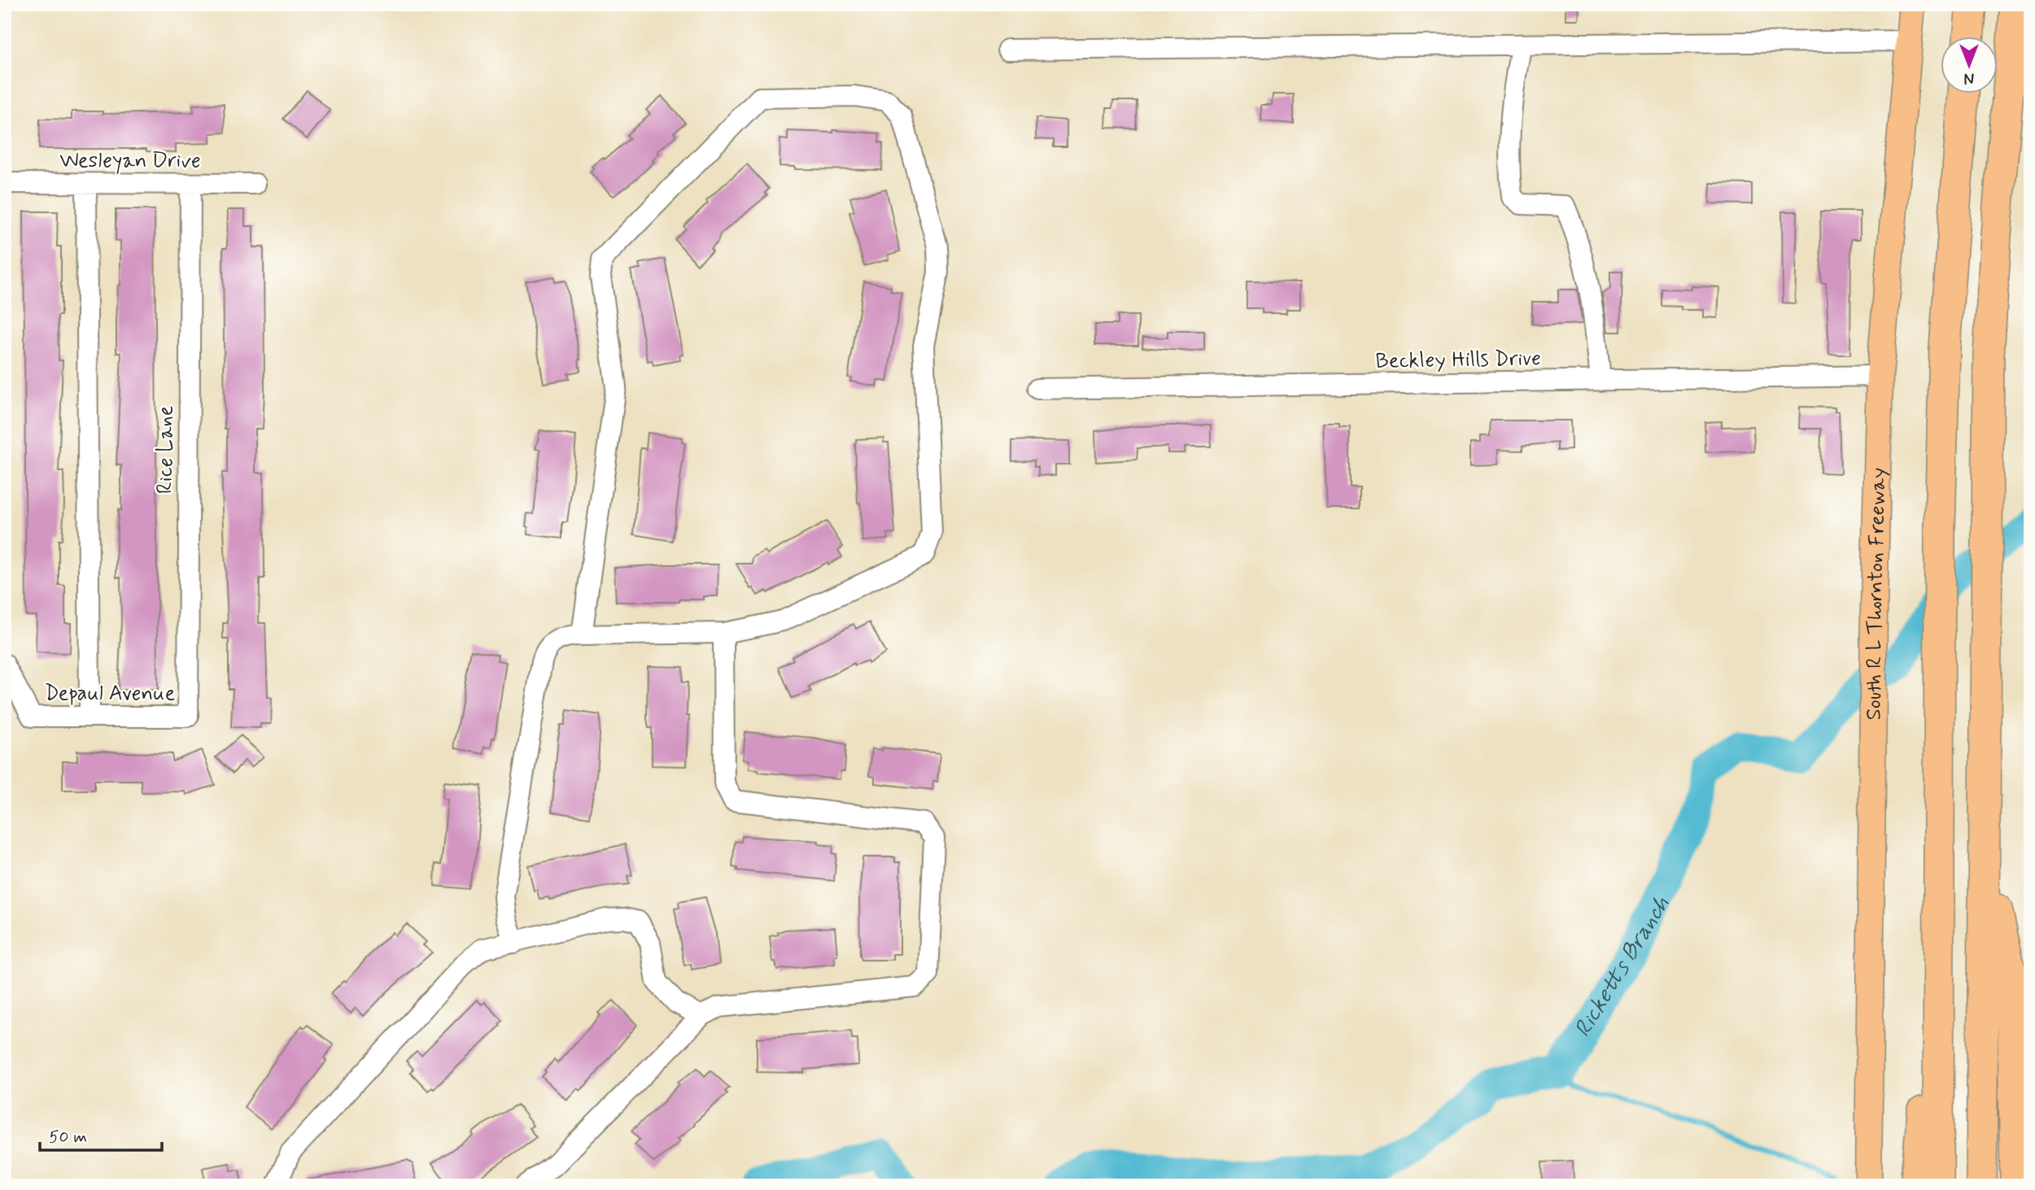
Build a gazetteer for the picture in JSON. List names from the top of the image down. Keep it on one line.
{"streets":{"main road":["South R L Thornton Freeway"],"street":["Wesleyan Drive","Beckley Hills Drive","Rice Lane","Depaul Avenue"]},"crossings":[["Wesleyan Drive","Rice Lane"],["Beckley Hills Drive","South R L Thornton Freeway"],["Rice Lane","Depaul Avenue"]],"water":["Ricketts Branch"],"scale_bar":"50 m","north":"bottom"}
